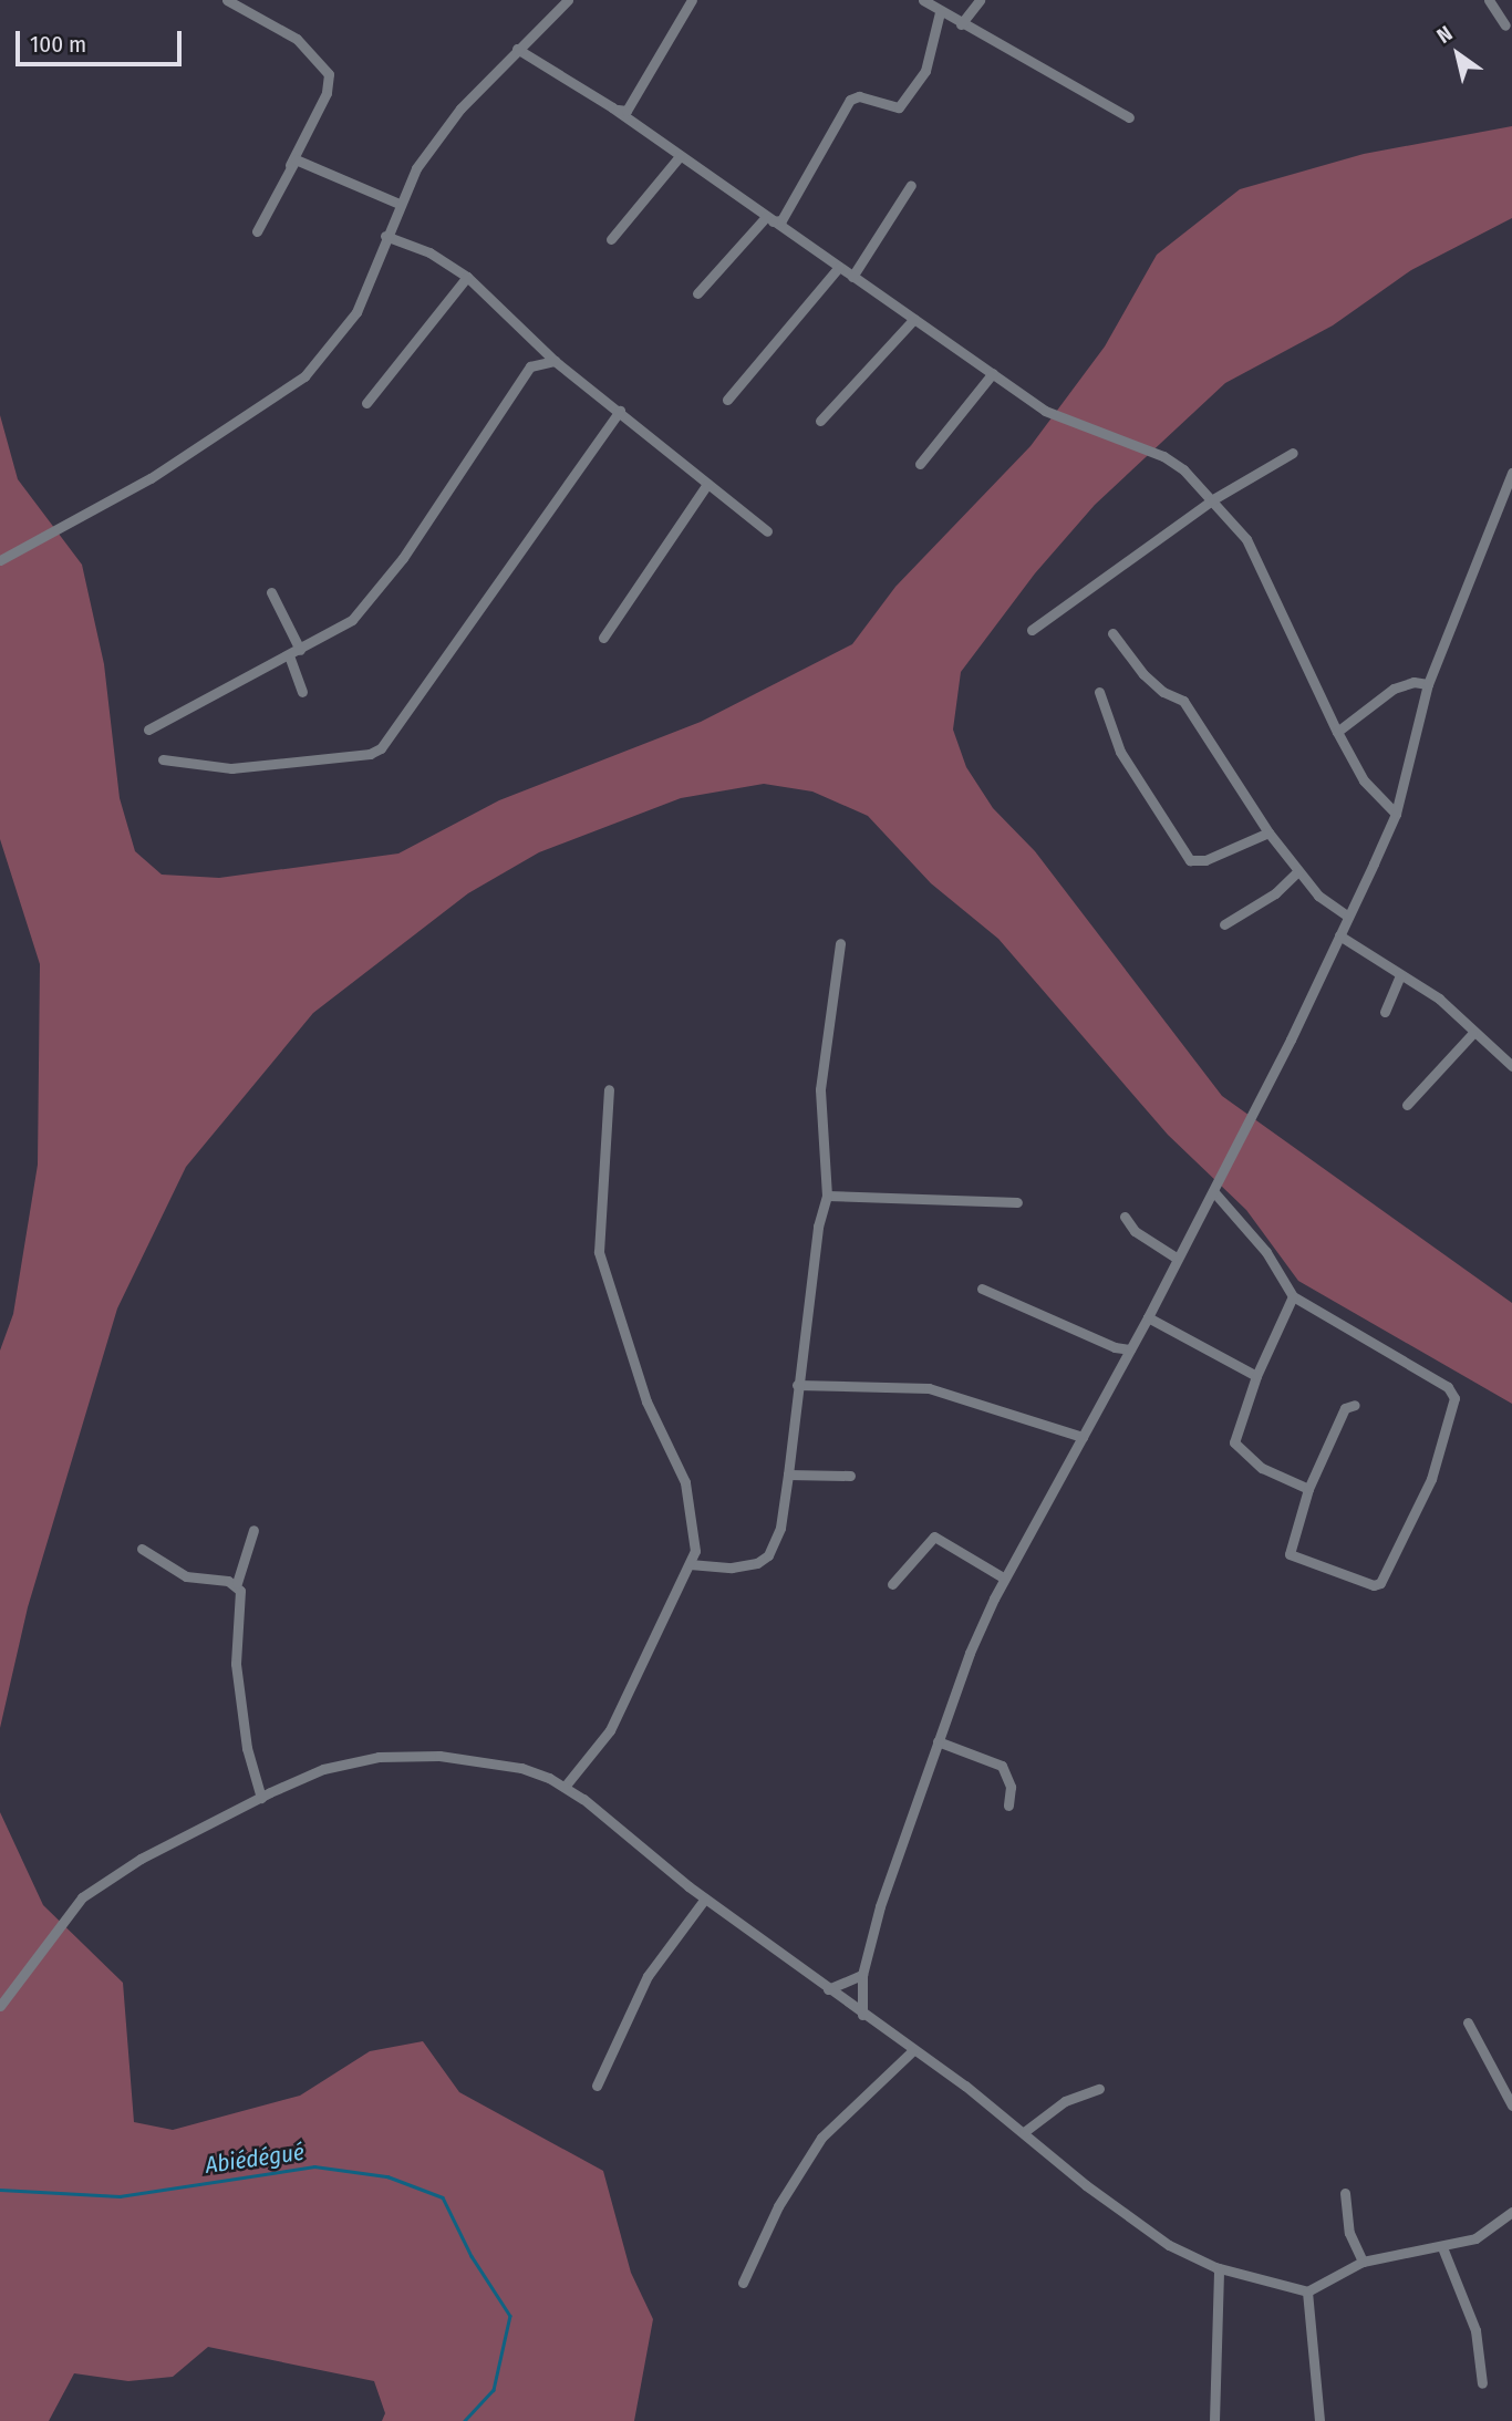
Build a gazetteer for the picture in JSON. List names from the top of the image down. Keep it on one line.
{"water":["Abiédégué"],"scale_bar":"100 m","north":"top left"}
